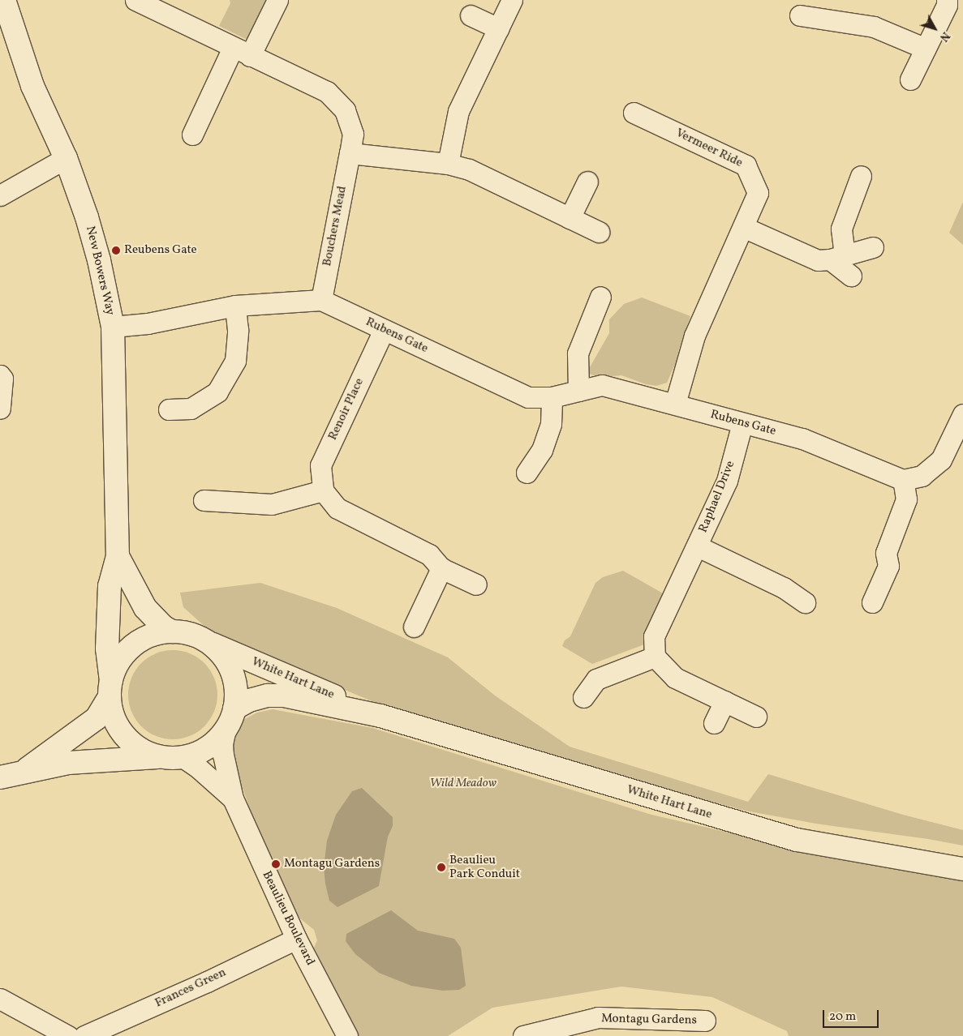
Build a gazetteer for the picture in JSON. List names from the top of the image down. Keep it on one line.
{"streets":{"street":["Vermeer Ride","Bouchers Mead","New Bowers Way","Rubens Gate","Renoir Place","Raphael Drive","White Hart Lane","Beaulieu Boulevard","Frances Green","Montagu Gardens"]},"crossings":[["Vermeer Ride","Rubens Gate"],["Bouchers Mead","Rubens Gate"],["New Bowers Way","White Hart Lane"],["New Bowers Way","Beaulieu Boulevard"],["Rubens Gate","Renoir Place"],["Rubens Gate","Raphael Drive"],["White Hart Lane","Beaulieu Boulevard"],["Beaulieu Boulevard","Frances Green"]],"parks":["Wild Meadow"],"places":["Reubens Gate","Montagu Gardens","Beaulieu Park Conduit"],"scale_bar":"20 m","north":"bottom right"}
